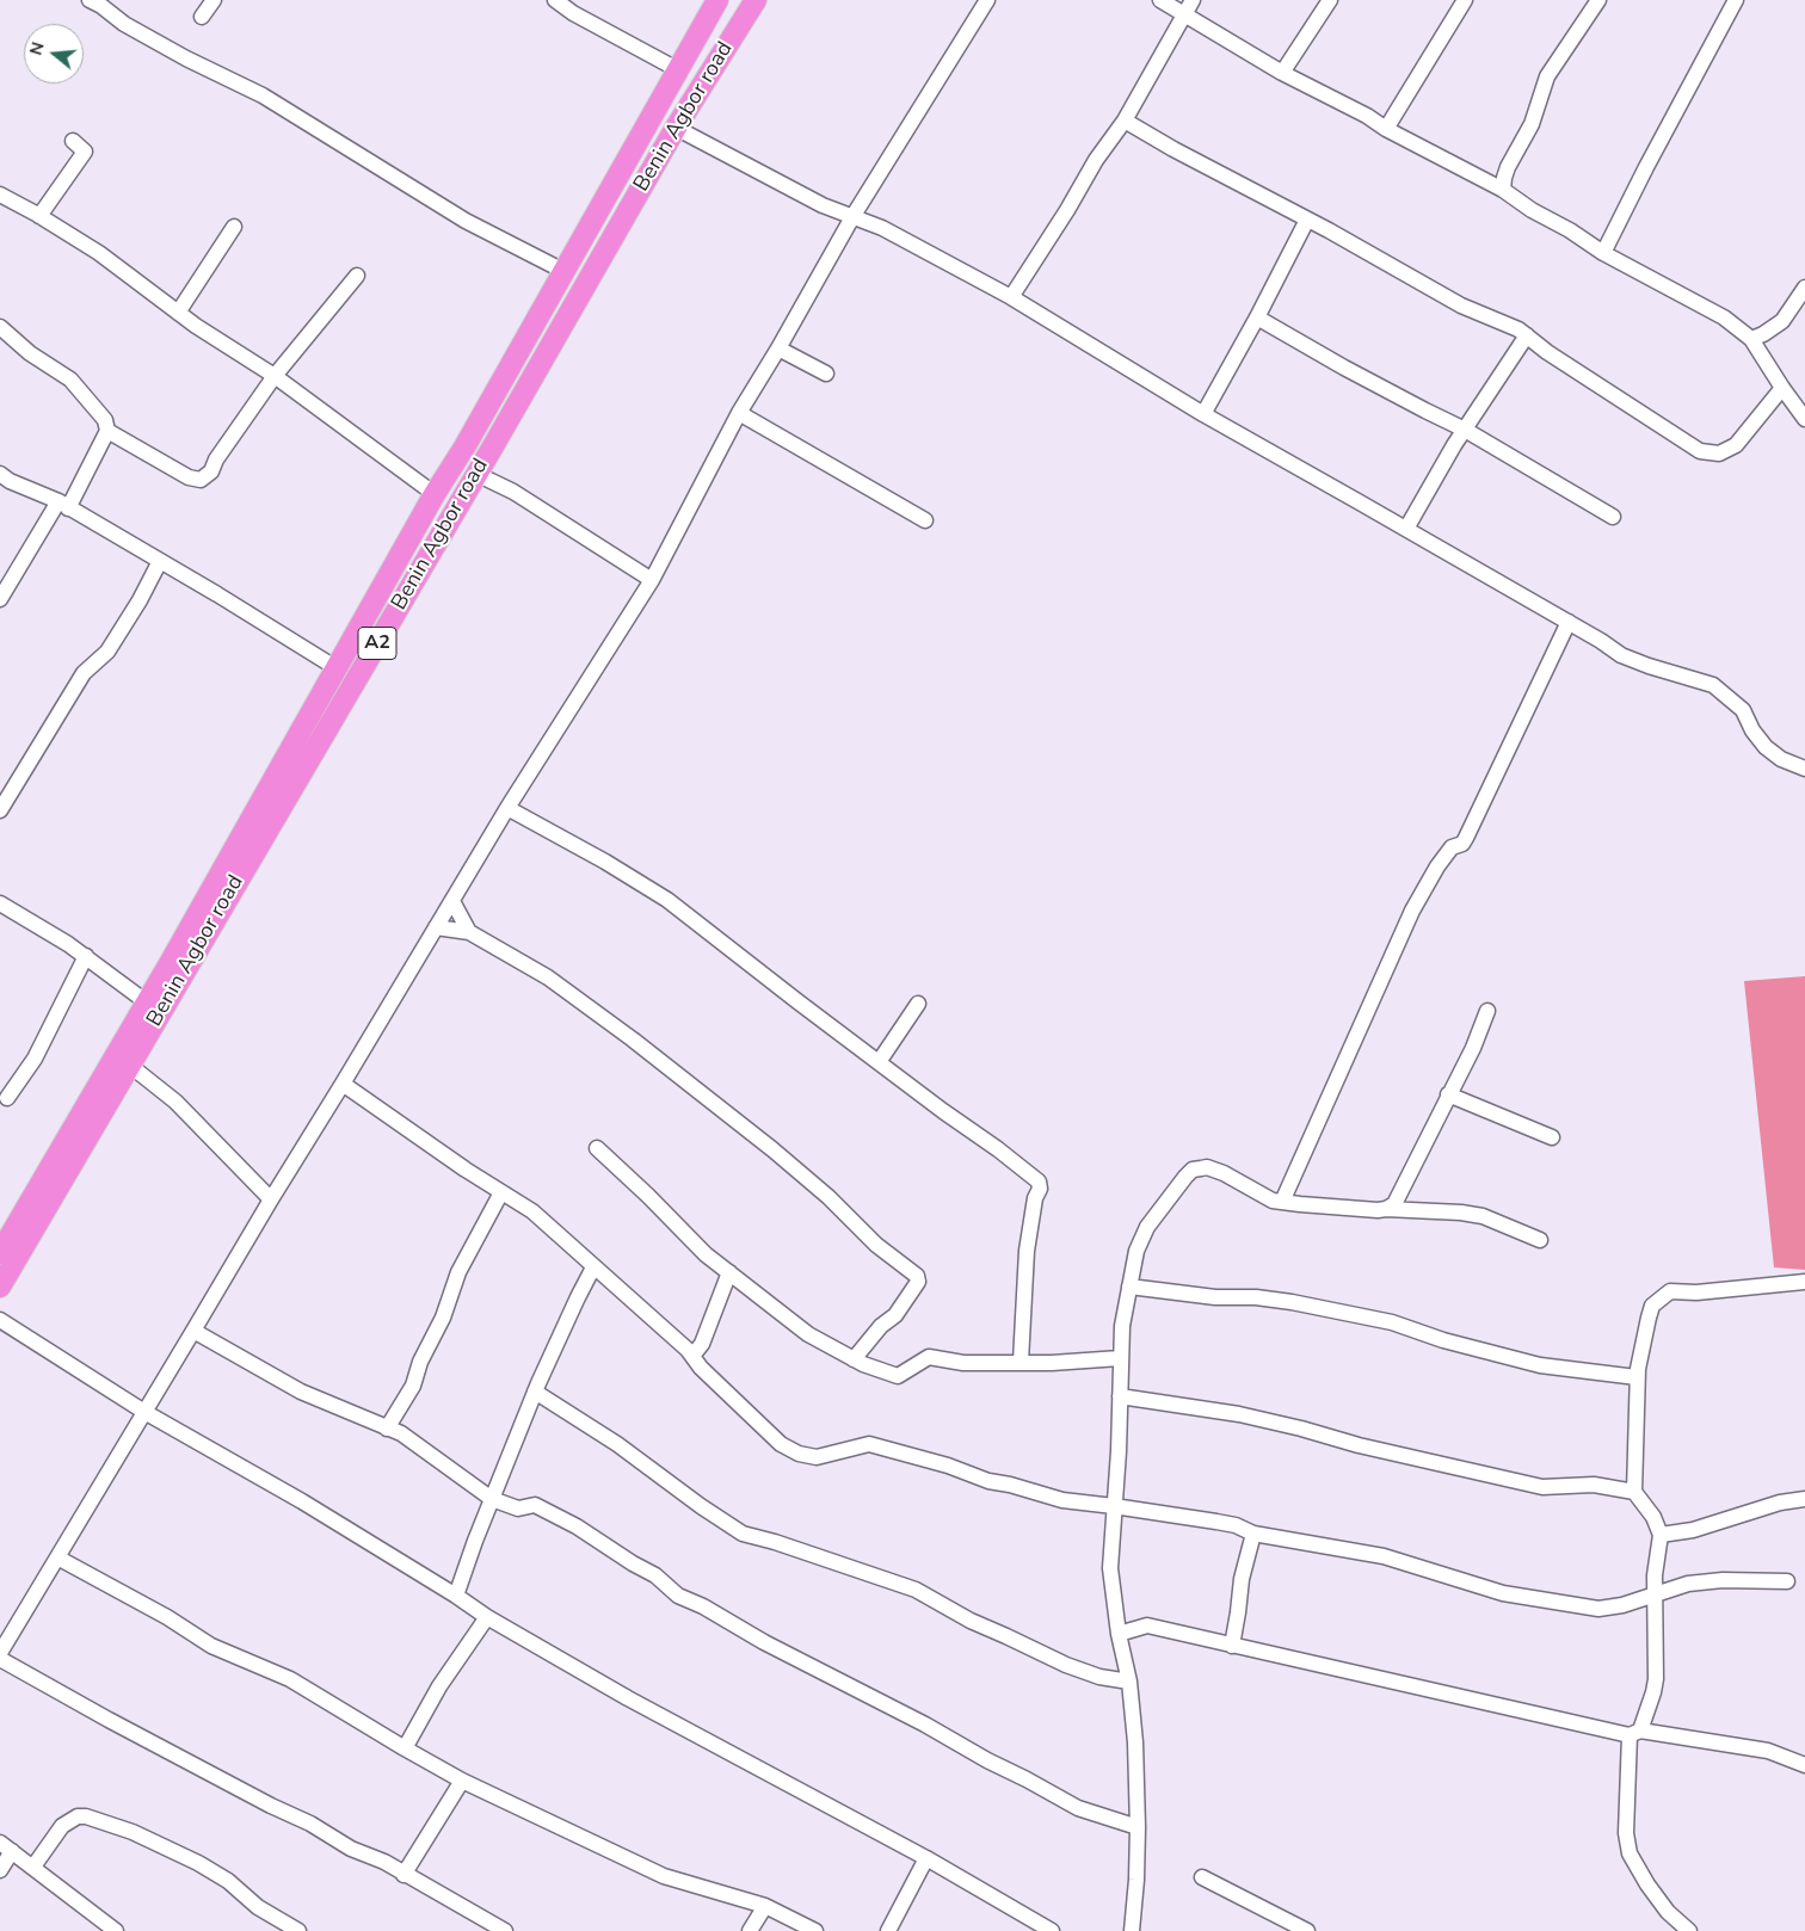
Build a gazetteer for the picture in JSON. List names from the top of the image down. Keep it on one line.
{"streets":{"highway":["Benin Agbor road","A2"]},"north":"left"}
